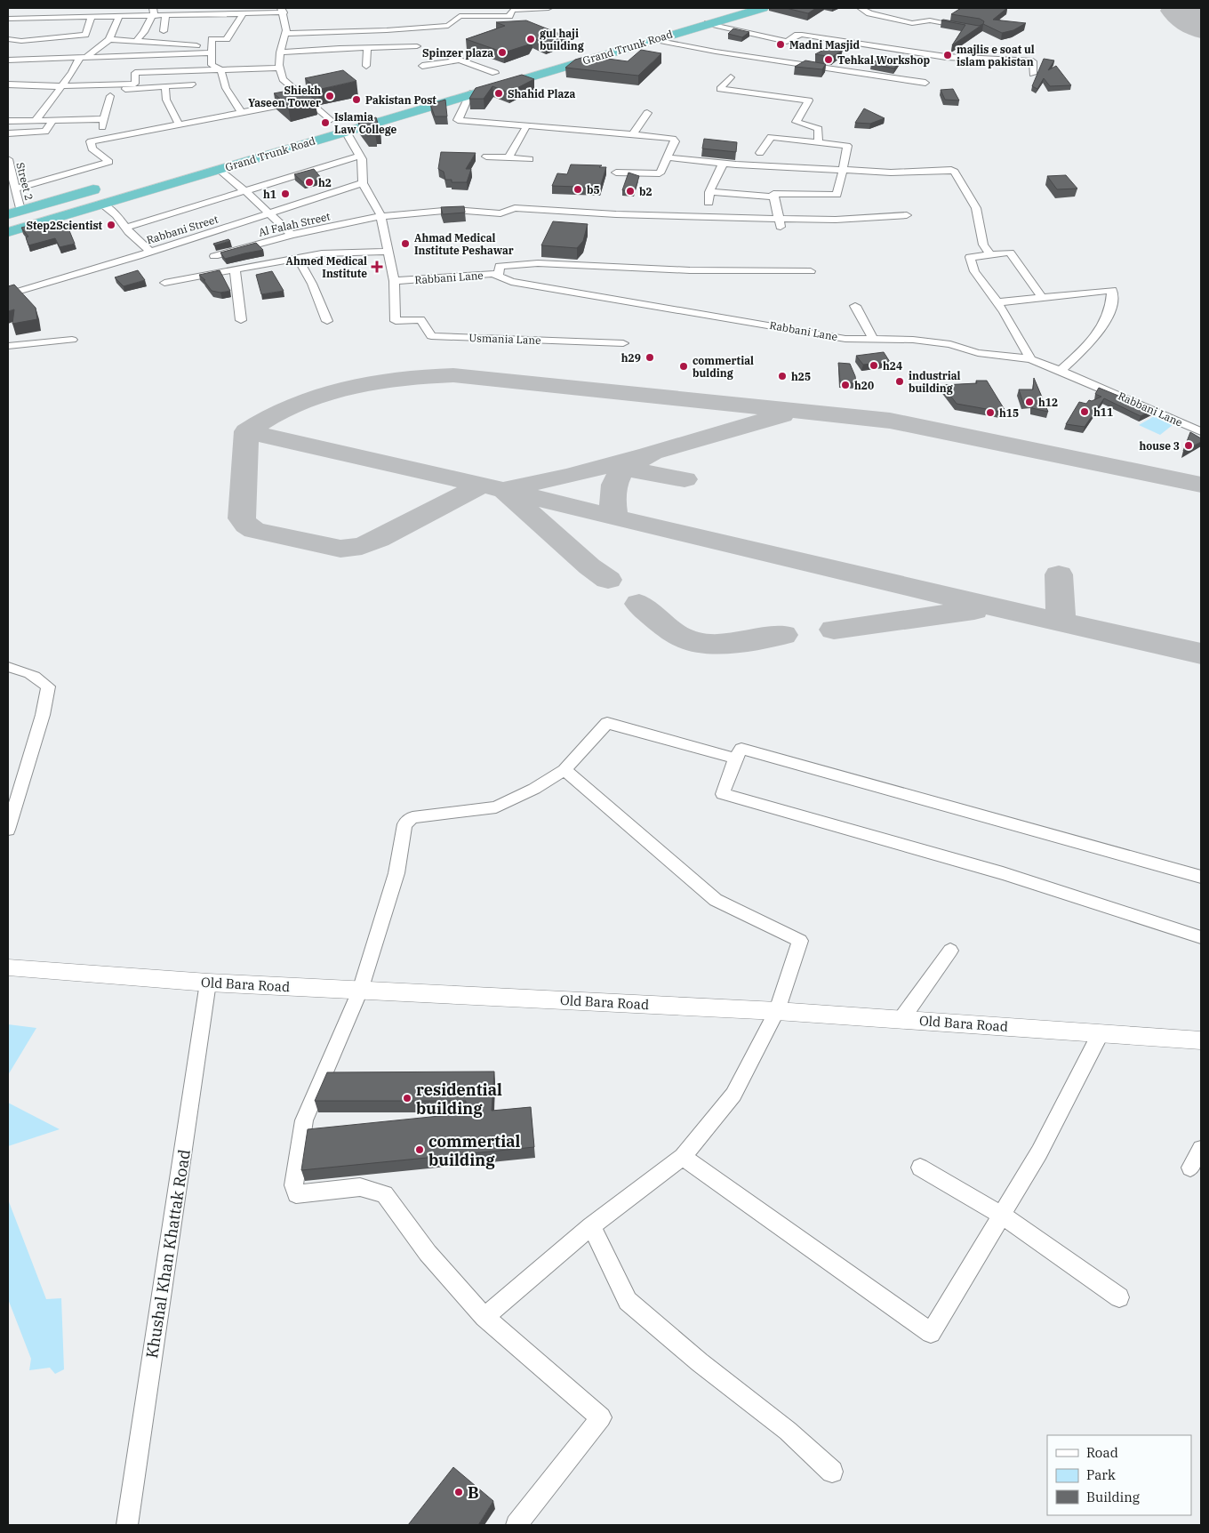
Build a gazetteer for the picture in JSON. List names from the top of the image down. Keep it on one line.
{"streets":{"highway":["Grand Trunk Road"],"street":["Street 2","Al Falah Street","Rabbani Street","Rabbani Lane","Usmania Lane","Old Bara Road","Khushal Khan Khattak Road"]},"crossings":[["Rabbani Lane","Usmania Lane"],["Old Bara Road","Khushal Khan Khattak Road"]],"places":{"other":["gul haji building","Madni Masjid","Spinzer plaza","majlis e soat ul islam pakistan","Tehkal Workshop","Shahid Plaza","Shiekh Yaseen Tower","Pakistan Post","Islamia Law College","h2","b5","b2","h1","Step2Scientist","Ahmad Medical Institute Peshawar","h29","h24","commertial bulding","h25","industrial building","h20","h12","h11","h15","house 3","residential building","commertial building","B"],"health":["Ahmed Medical Institute"]},"legend":["Road","Park","Building"]}
